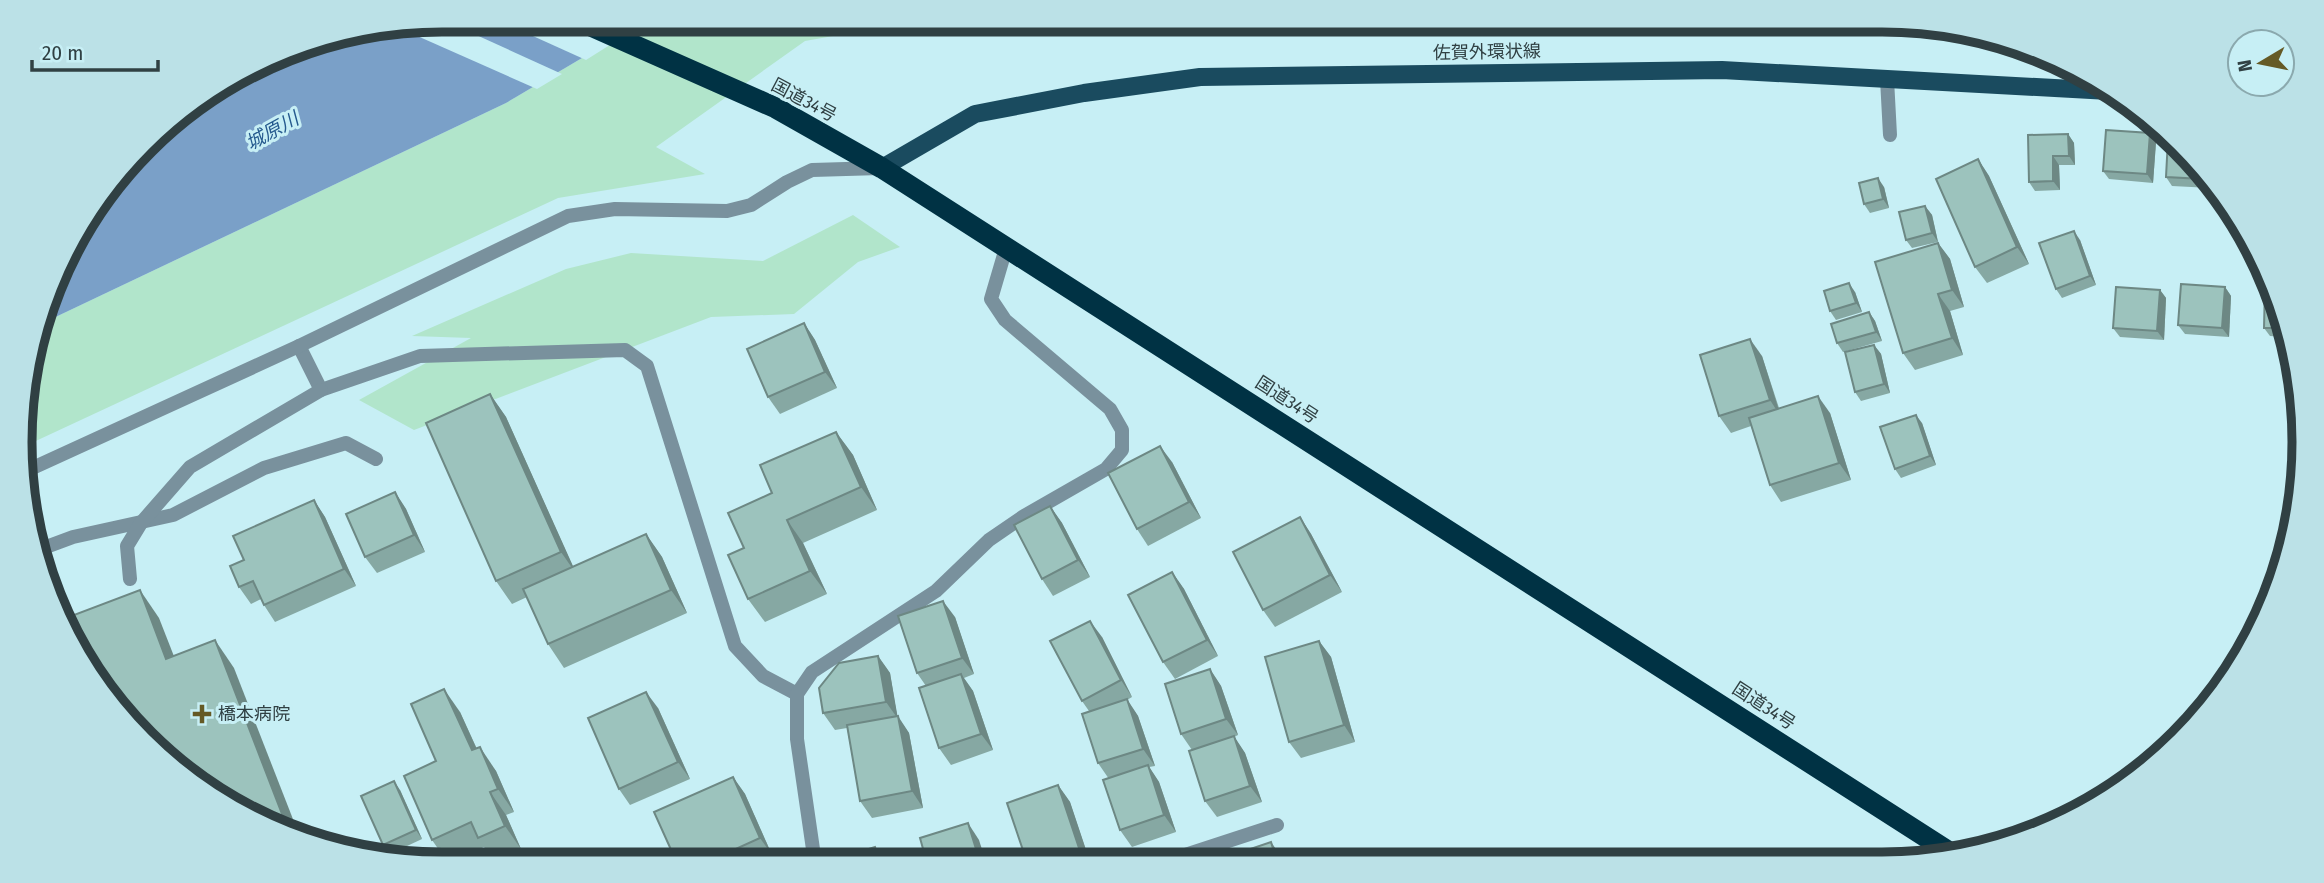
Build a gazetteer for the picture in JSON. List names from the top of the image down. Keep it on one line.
{"streets":{"highway":["国道34号"],"main road":["佐賀外環状線"]},"crossings":[["佐賀外環状線","国道34号"]],"water":["城原川"],"places":{"health":["橋本病院"]},"scale_bar":"20 m","north":"left"}
